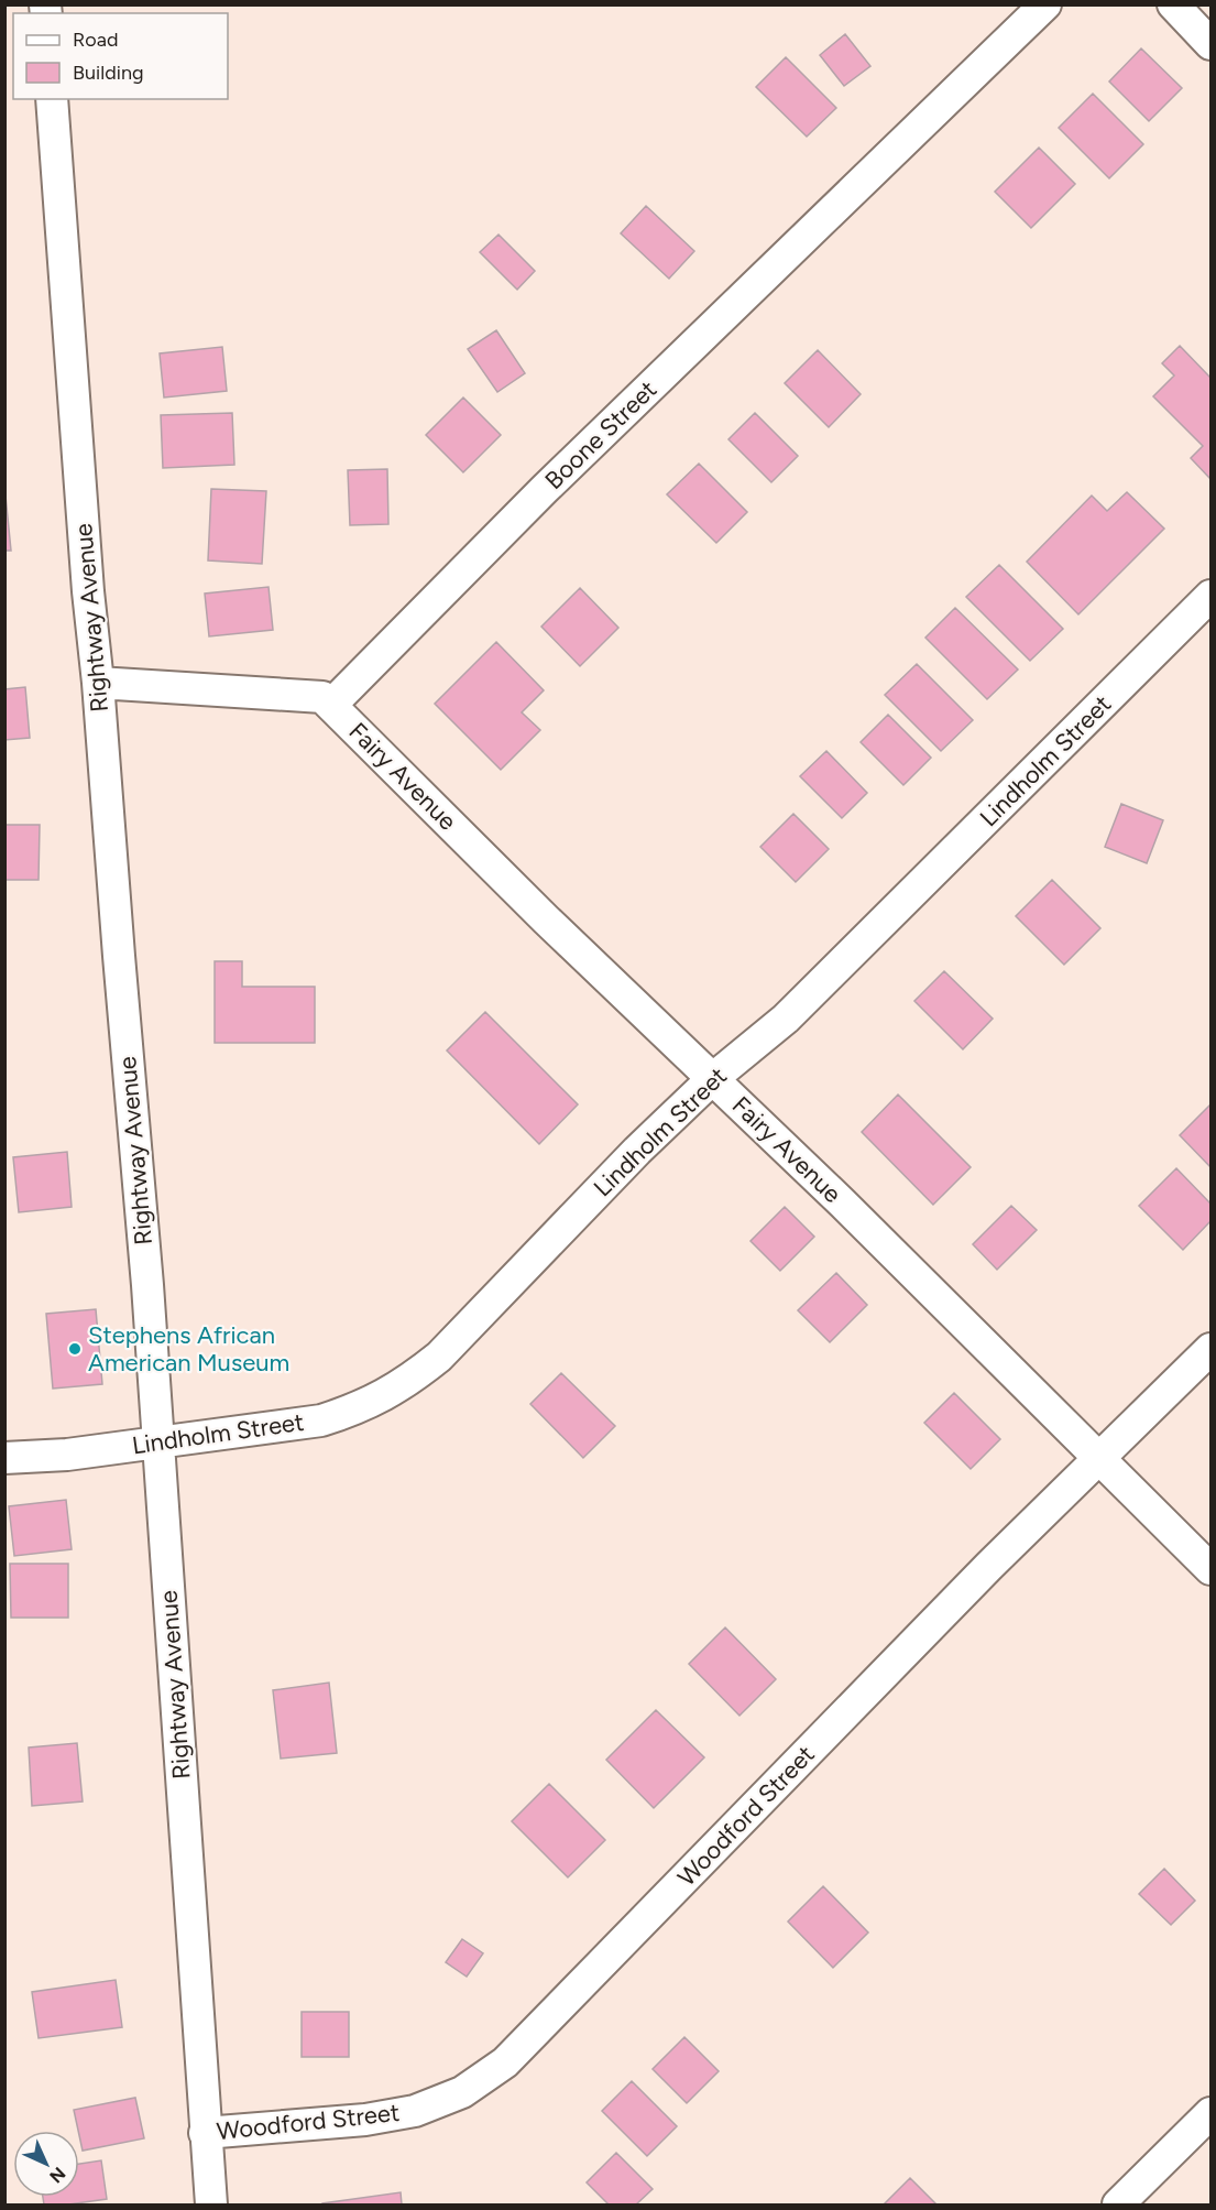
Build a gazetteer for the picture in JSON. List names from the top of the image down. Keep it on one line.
{"streets":{"street":["Boone Street","Rightway Avenue","Lindholm Street","Fairy Avenue","Woodford Street"]},"crossings":[["Boone Street","Fairy Avenue"],["Rightway Avenue","Lindholm Street"],["Rightway Avenue","Woodford Street"],["Lindholm Street","Fairy Avenue"],["Fairy Avenue","Woodford Street"]],"places":["Stephens African American Museum"],"legend":["Road","Building"],"north":"bottom right"}
